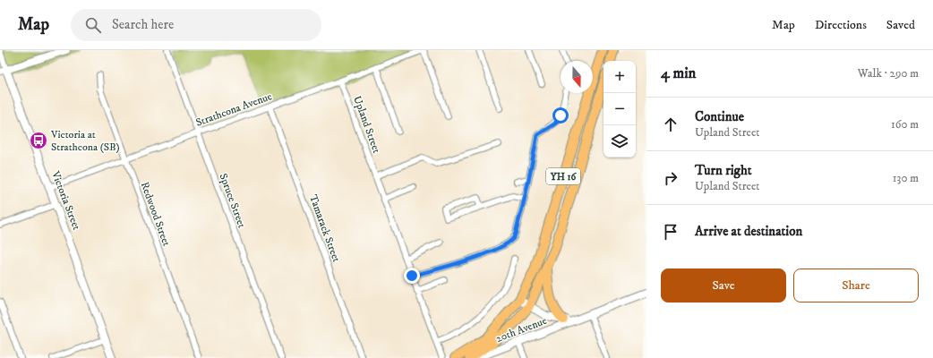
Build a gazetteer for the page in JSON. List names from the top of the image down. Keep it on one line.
{"streets":{"highway":["YH 16"],"street":["Strathcona Avenue","Upland Street","Victoria Street","Spruce Street","Redwood Street","Tamarack Street","20th Avenue"]},"crossings":[["Strathcona Avenue","Upland Street"],["Strathcona Avenue","Victoria Street"],["Strathcona Avenue","Spruce Street"],["Strathcona Avenue","Redwood Street"],["Strathcona Avenue","Tamarack Street"],["YH 16","20th Avenue"]],"places":{"bus stop":["Victoria at Strathcona (SB)"]},"north":"bottom","page":{"header":"Map","search":"Search here","nav":["Map","Directions","Saved"],"heading":["4 min","Walk · 290 m"],"map_buttons":["+","−"],"list":[["Continue","Upland Street","160 m"],["Turn right","Upland Street","130 m"],"Arrive at destination"],"buttons":["Save","Share"]}}
